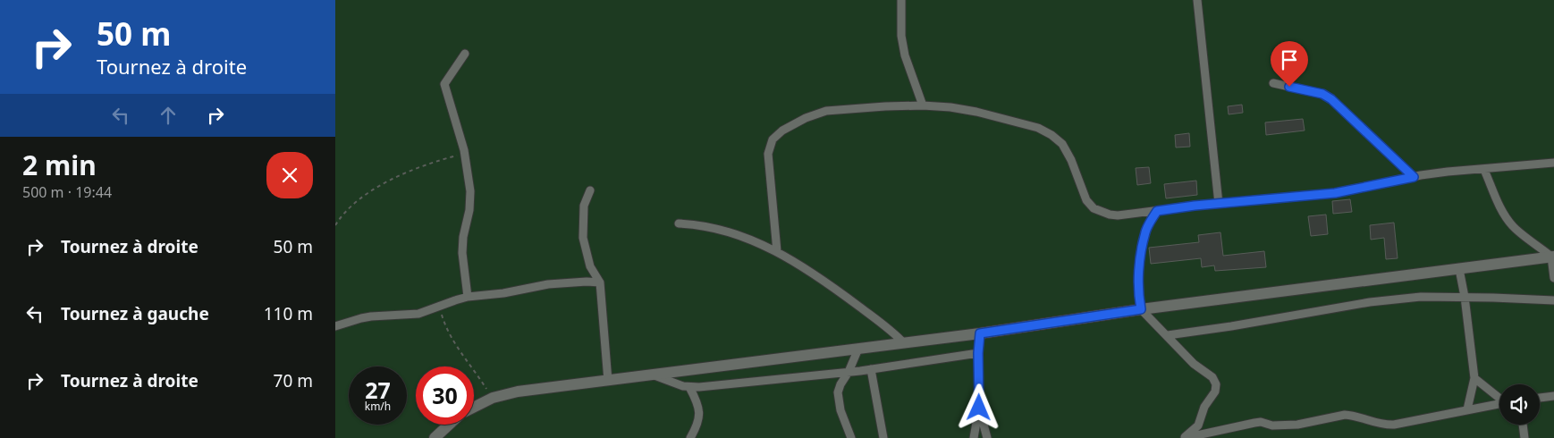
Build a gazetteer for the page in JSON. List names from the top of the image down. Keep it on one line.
{"page":{"turn":["50 m","Tournez à droite"],"heading":["2 min","500 m · 19:44"],"list":[{"name":"Tournez à droite","value":"50 m"},{"name":"Tournez à gauche","value":"110 m"},{"name":"Tournez à droite","value":"70 m"}],"speed":"27 km/h","limit":"30"}}
